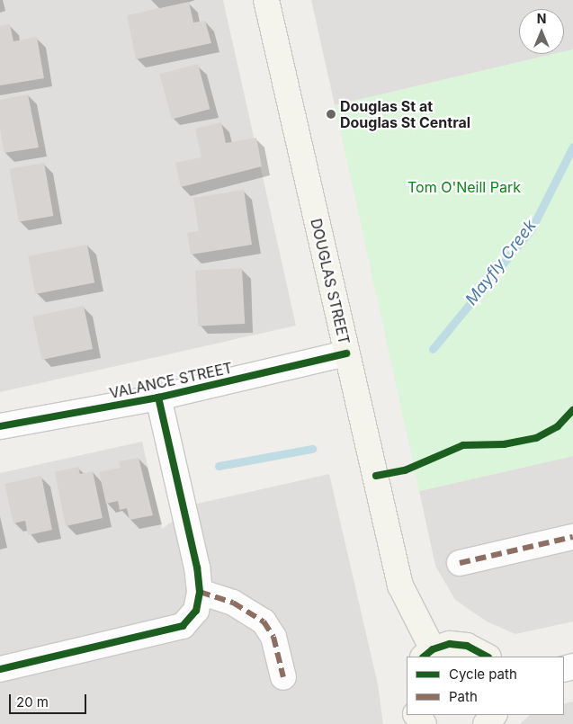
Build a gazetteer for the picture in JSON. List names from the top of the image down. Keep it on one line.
{"streets":{"main road":["DOUGLAS STREET"],"street":["VALANCE STREET"]},"crossings":[["DOUGLAS STREET","VALANCE STREET"]],"water":["Mayfly Creek"],"parks":["Tom O'Neill Park"],"places":["Douglas St at Douglas St Central"],"legend":["Cycle path","Path"],"scale_bar":"20 m","north":"top"}
